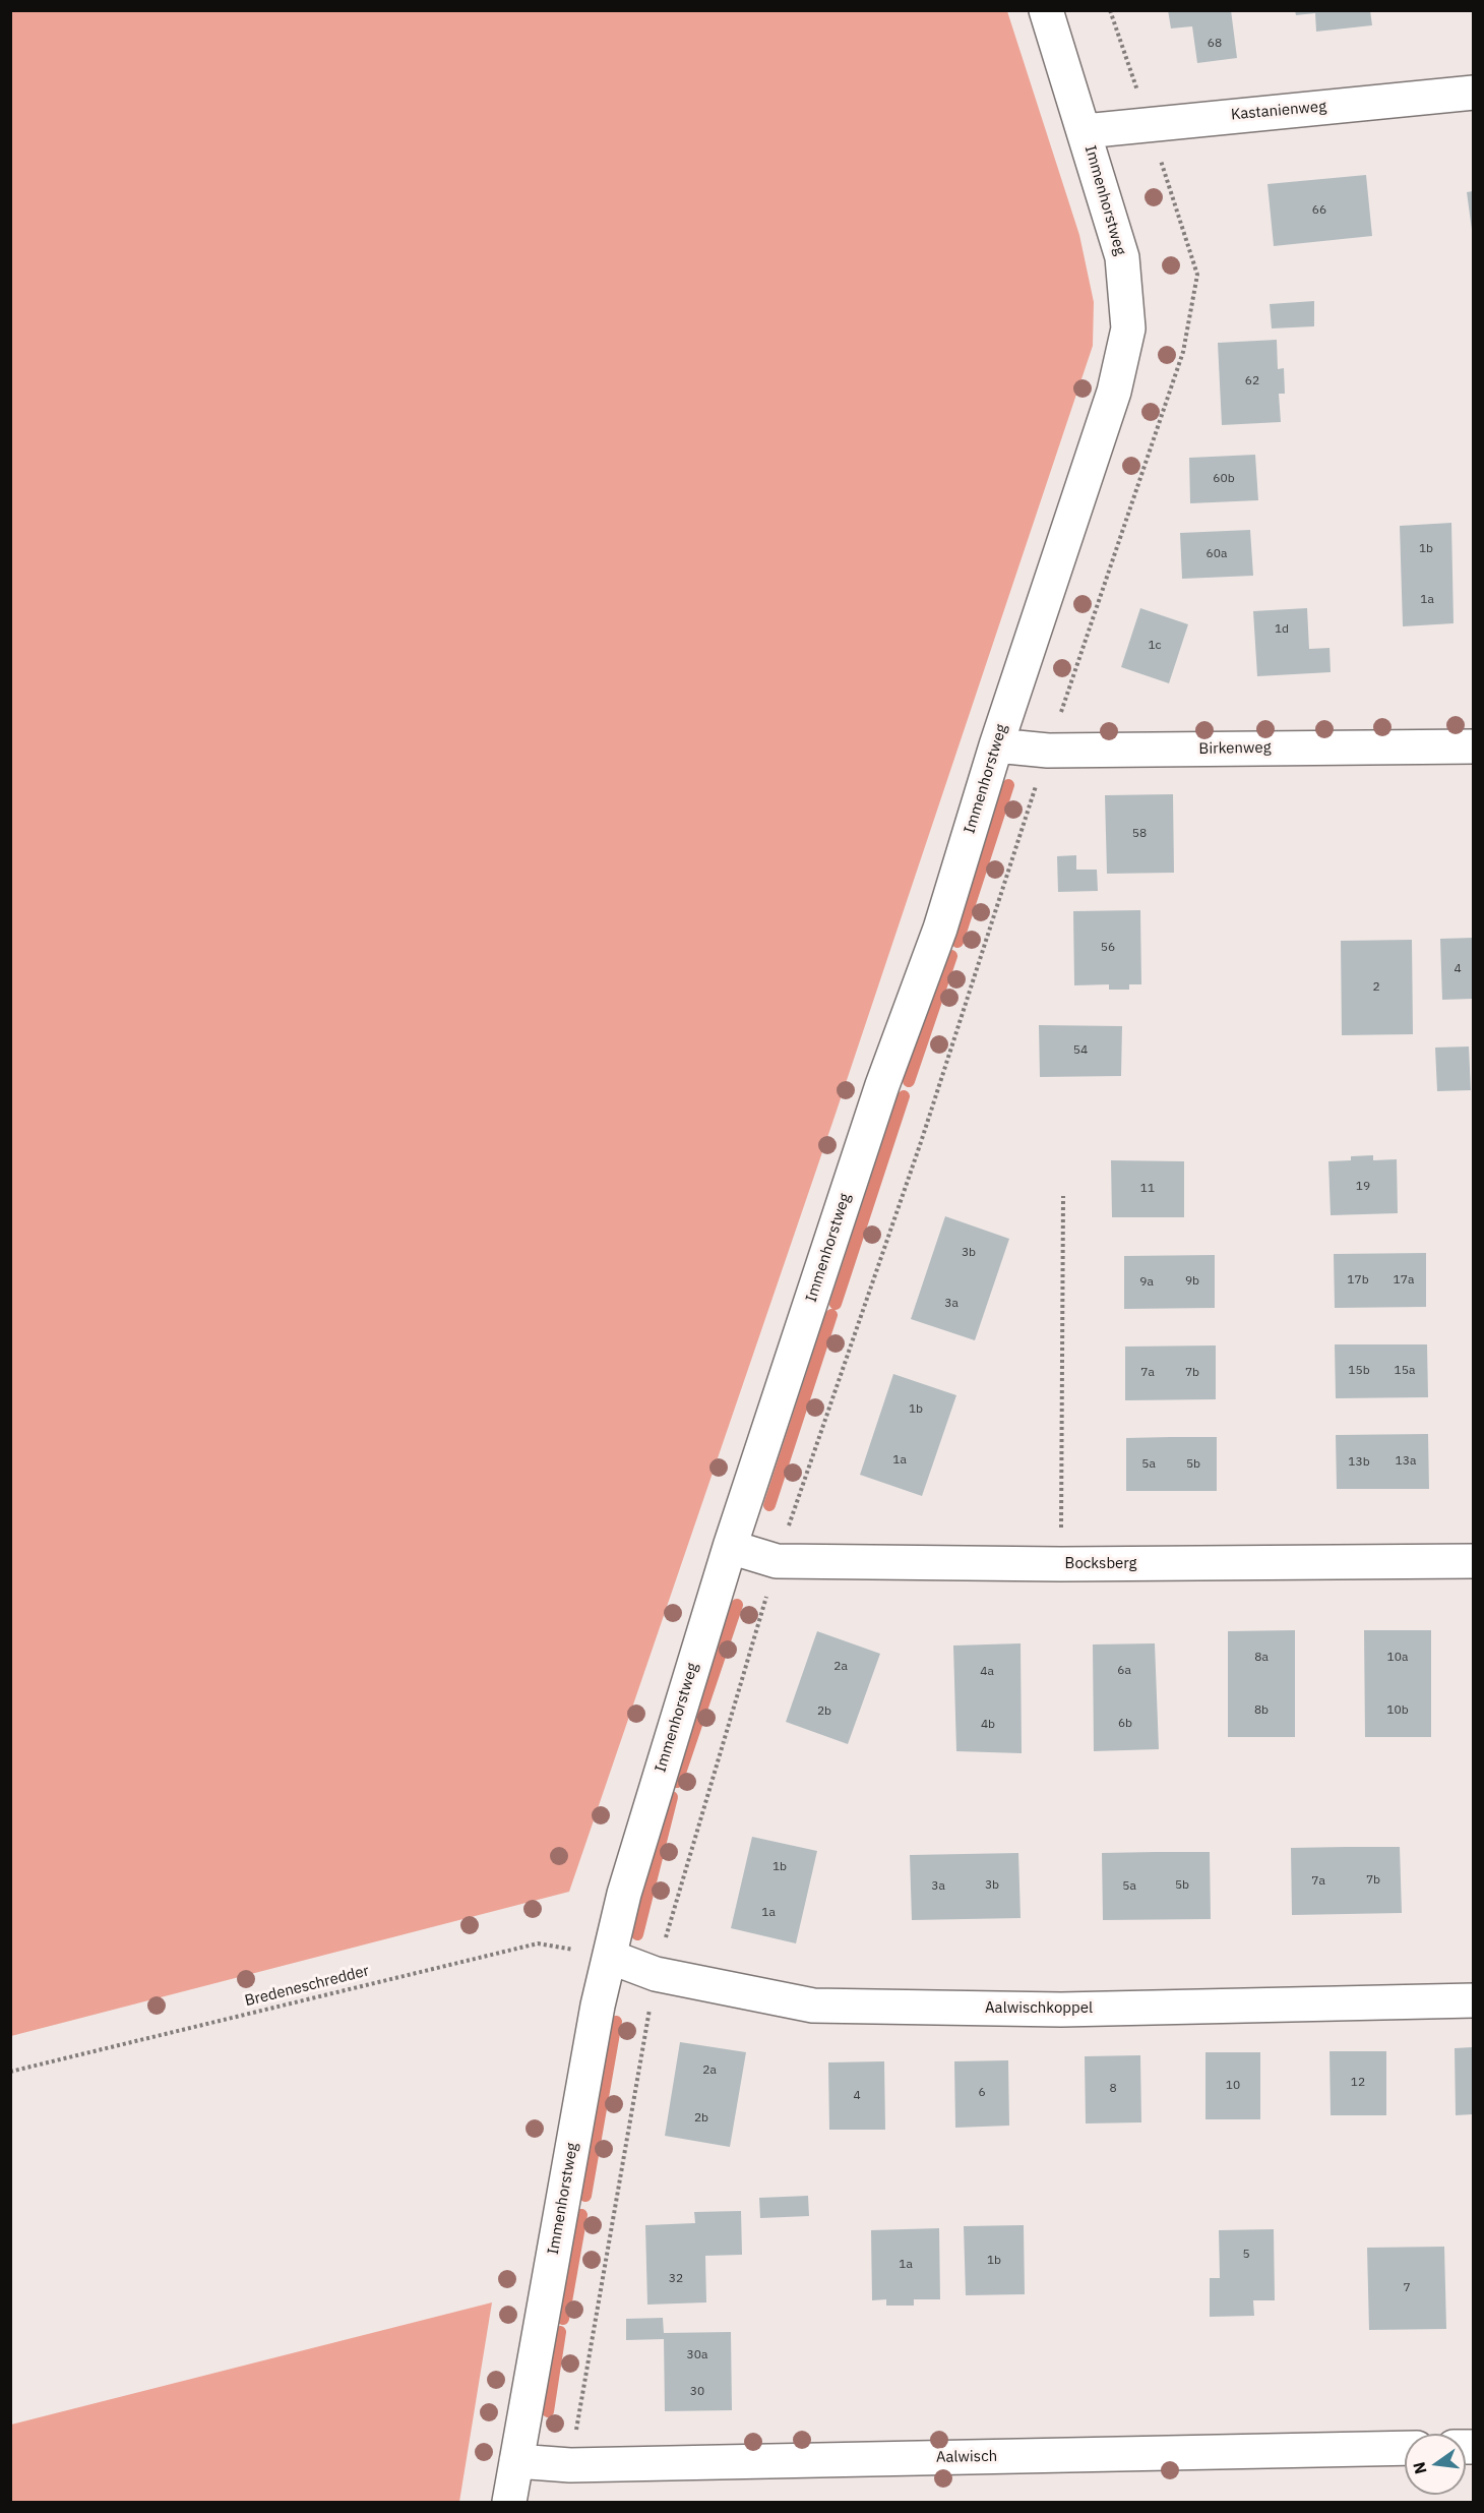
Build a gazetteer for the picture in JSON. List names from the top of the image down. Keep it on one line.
{"streets":{"street":["Kastanienweg","Immenhorstweg","Birkenweg","Bocksberg","Aalwischkoppel","Aalwisch"],"path":["Bredeneschredder"]},"crossings":[["Kastanienweg","Immenhorstweg"],["Immenhorstweg","Birkenweg"],["Immenhorstweg","Bocksberg"],["Immenhorstweg","Bredeneschredder"],["Immenhorstweg","Aalwischkoppel"],["Immenhorstweg","Aalwisch"],["Bredeneschredder","Aalwischkoppel"]],"house_numbers":["68","66","62","60b","1b","60a","1a","1d","1c","58","56","4","2","54","19","11","3b","17b","17a","9b","9a","3a","15b","15a","7a","7b","1b","1a","13a","13b","5a","5b","8a","10a","2a","6a","4a","8b","10b","2b","6b","4b","1b","7b","7a","3b","5b","3a","5a","1a","2a","12","10","8","6","4","2b","5","1b","1a","32","7","30a","30"],"north":"left"}
